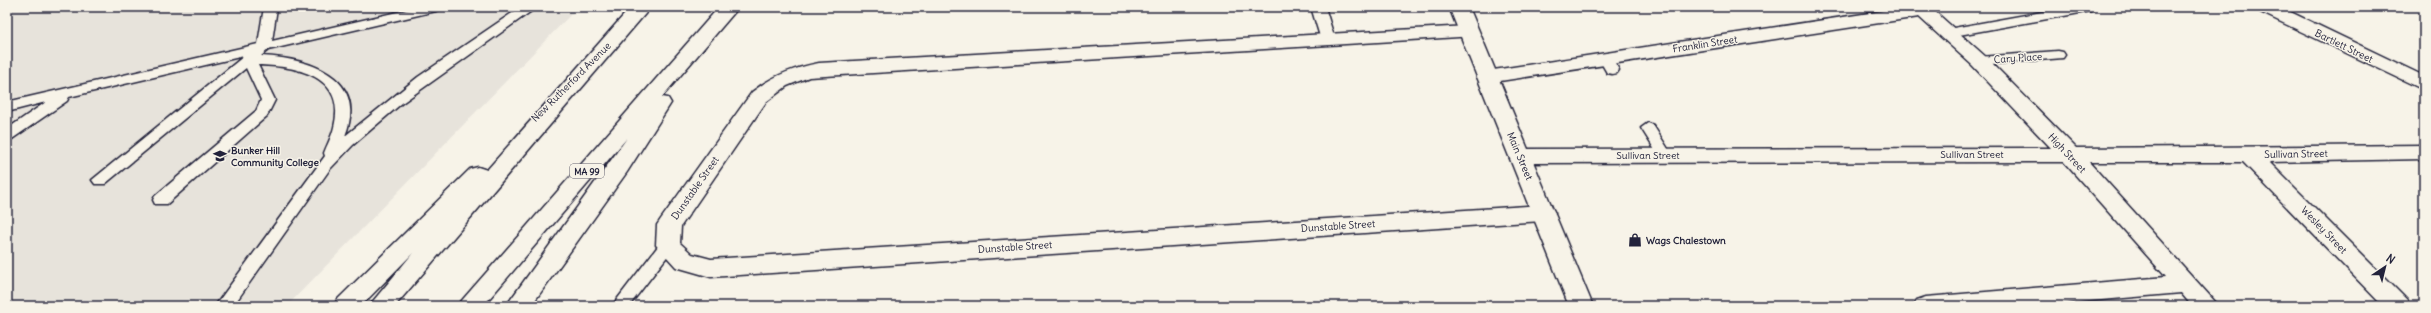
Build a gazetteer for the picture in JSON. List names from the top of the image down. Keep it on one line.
{"streets":{"street":["Franklin Street","Bartlett Street","New Rutherford Avenue","High Street","Sullivan Street","Main Street","MA 99","Dunstable Street","Wesley Street"],"lane":["Cary Place"]},"crossings":[["Franklin Street","High Street"],["Franklin Street","Main Street"],["Cary Place","High Street"],["High Street","Sullivan Street"],["Sullivan Street","Main Street"],["Sullivan Street","Wesley Street"],["Main Street","Dunstable Street"]],"places":{"school or university":["Bunker Hill Community College"],"shop":["Wags Chalestown"]},"north":"top right"}
